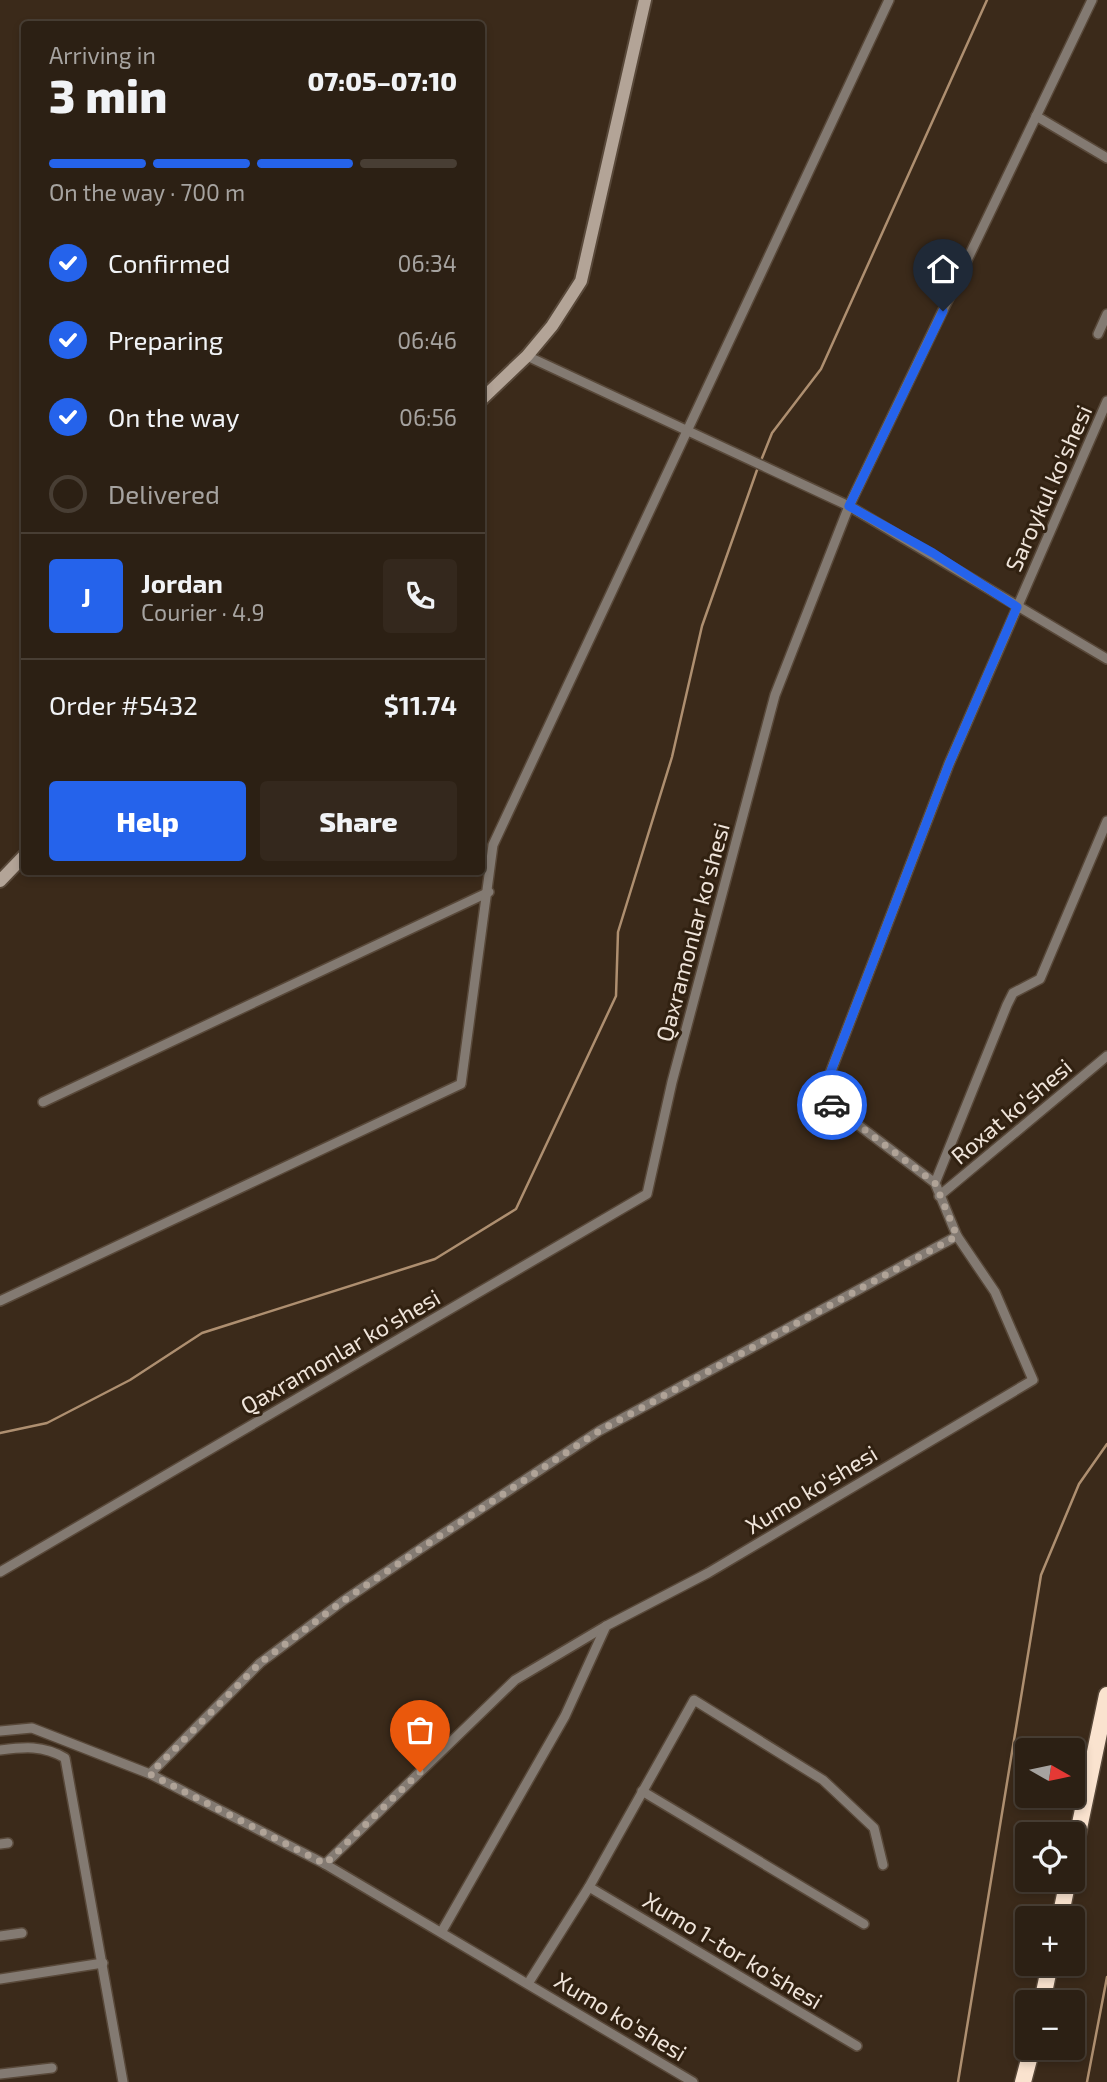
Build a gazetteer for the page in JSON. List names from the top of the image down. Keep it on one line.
{"streets":{"street":["Saroykul ko'shesi","Qaxramonlar ko'shesi","Roxat ko'shesi","Xumo ko'shesi","Xumo 1-tor ko'shesi"]},"crossings":[["Xumo ko'shesi","Xumo 1-tor ko'shesi"]],"north":"right","page":{"heading":["3 min","Arriving in","07:05–07:10"],"panel":["Jordan","Courier · 4.9","Order #5432","$11.74"],"bar":"On the way · 700 m","list":[["Confirmed","06:34"],["Preparing","06:46"],["On the way","06:56"],"Delivered"],"round":"J","buttons":["Help","Share"],"map_buttons":["+","−"]}}
